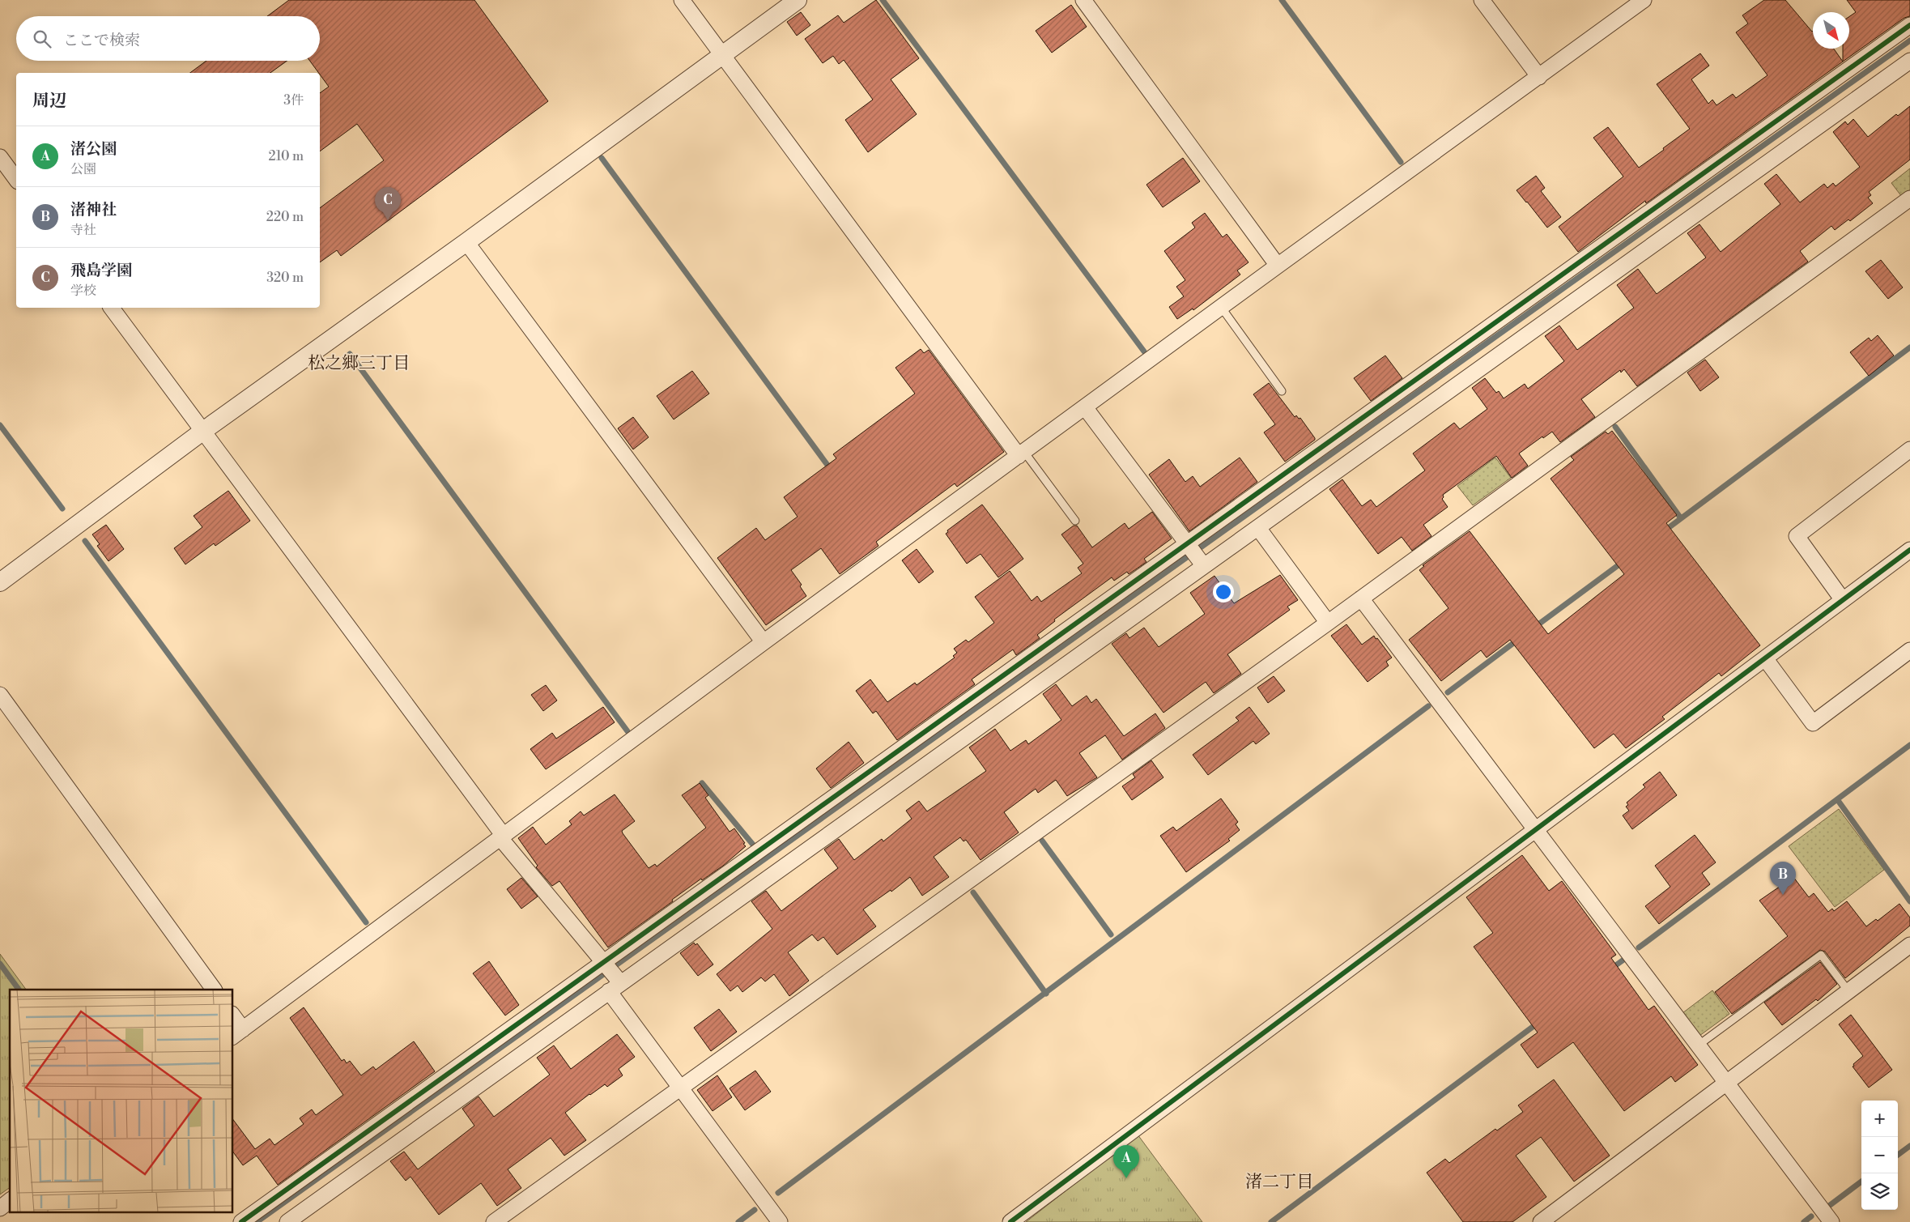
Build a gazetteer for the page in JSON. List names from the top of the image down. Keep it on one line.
{"districts":["松之郷三丁目","渚二丁目"],"north":"bottom right","page":{"search":"ここで検索","heading":["周辺","3件"],"list":[{"mark":"A","name":"渚公園","note":"公園","value":"210 m"},{"mark":"B","name":"渚神社","note":"寺社","value":"220 m"},{"mark":"C","name":"飛島学園","note":"学校","value":"320 m"}],"pins":["C","B","A"],"map_buttons":["+","−"]}}
